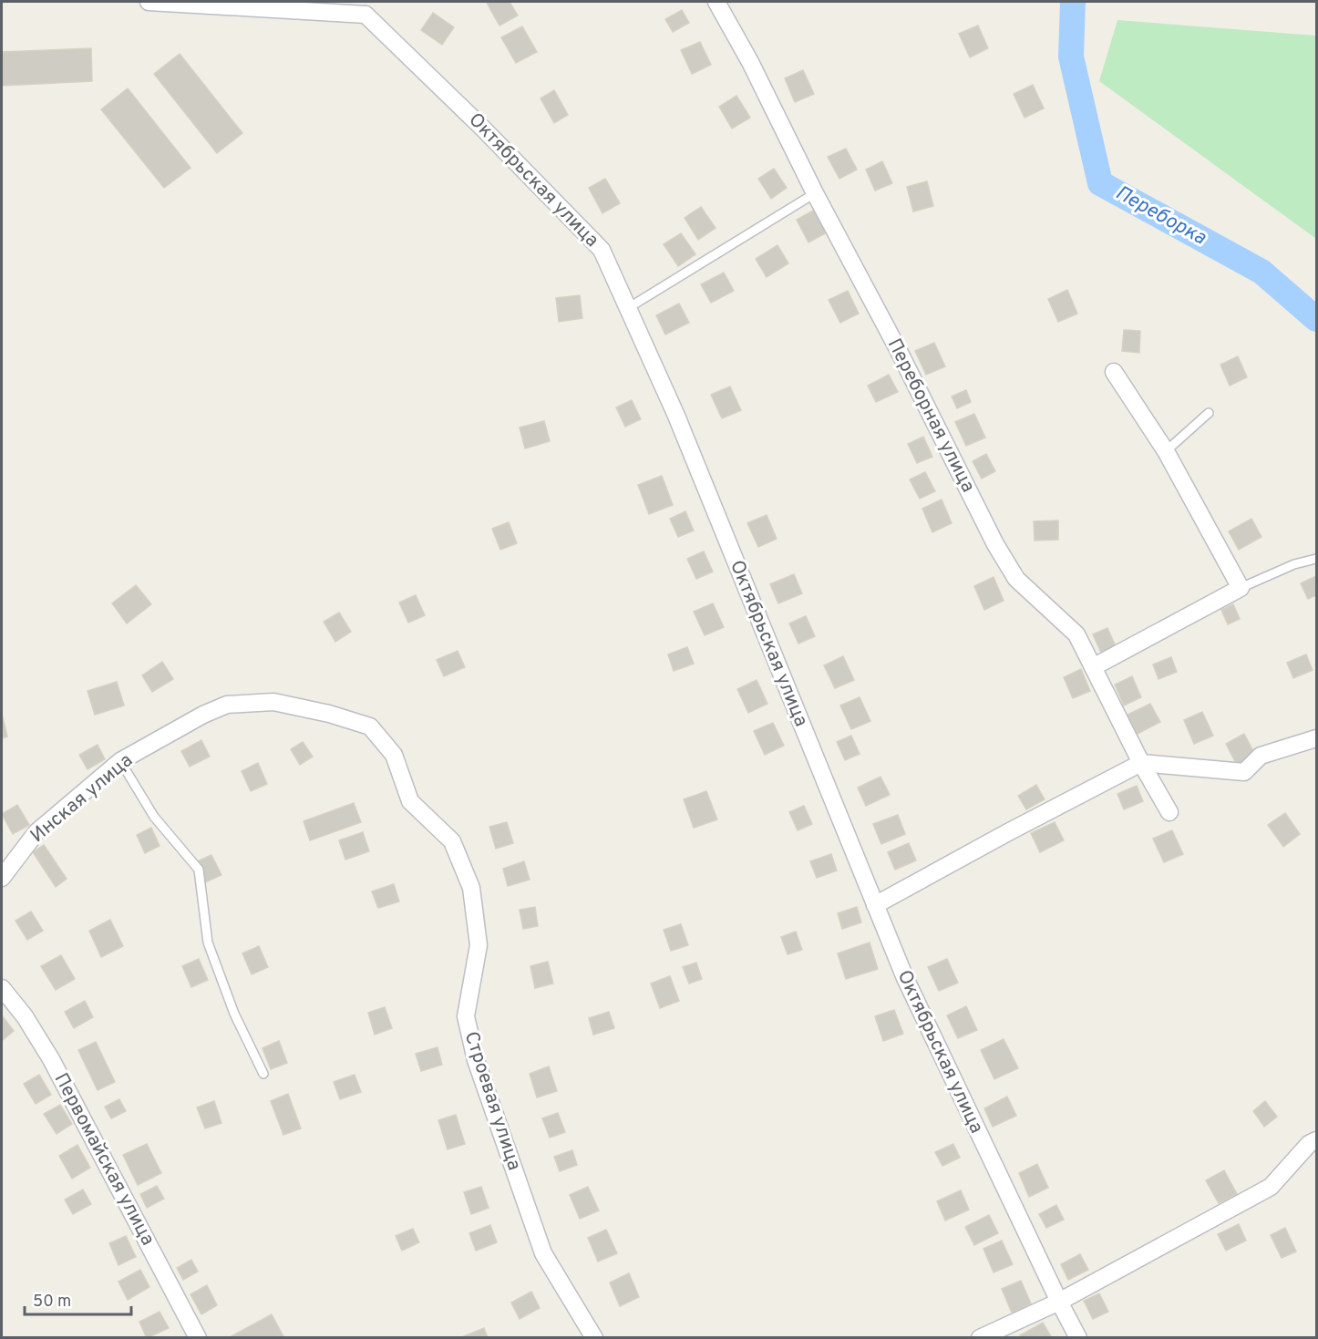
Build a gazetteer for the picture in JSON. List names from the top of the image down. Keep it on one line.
{"streets":{"street":["Октябрьская улица","Переборная улица","Инская улица","Строевая улица","Первомайская улица"]},"crossings":[["Инская улица","Строевая улица"]],"water":["Переборка"],"scale_bar":"50 m"}
